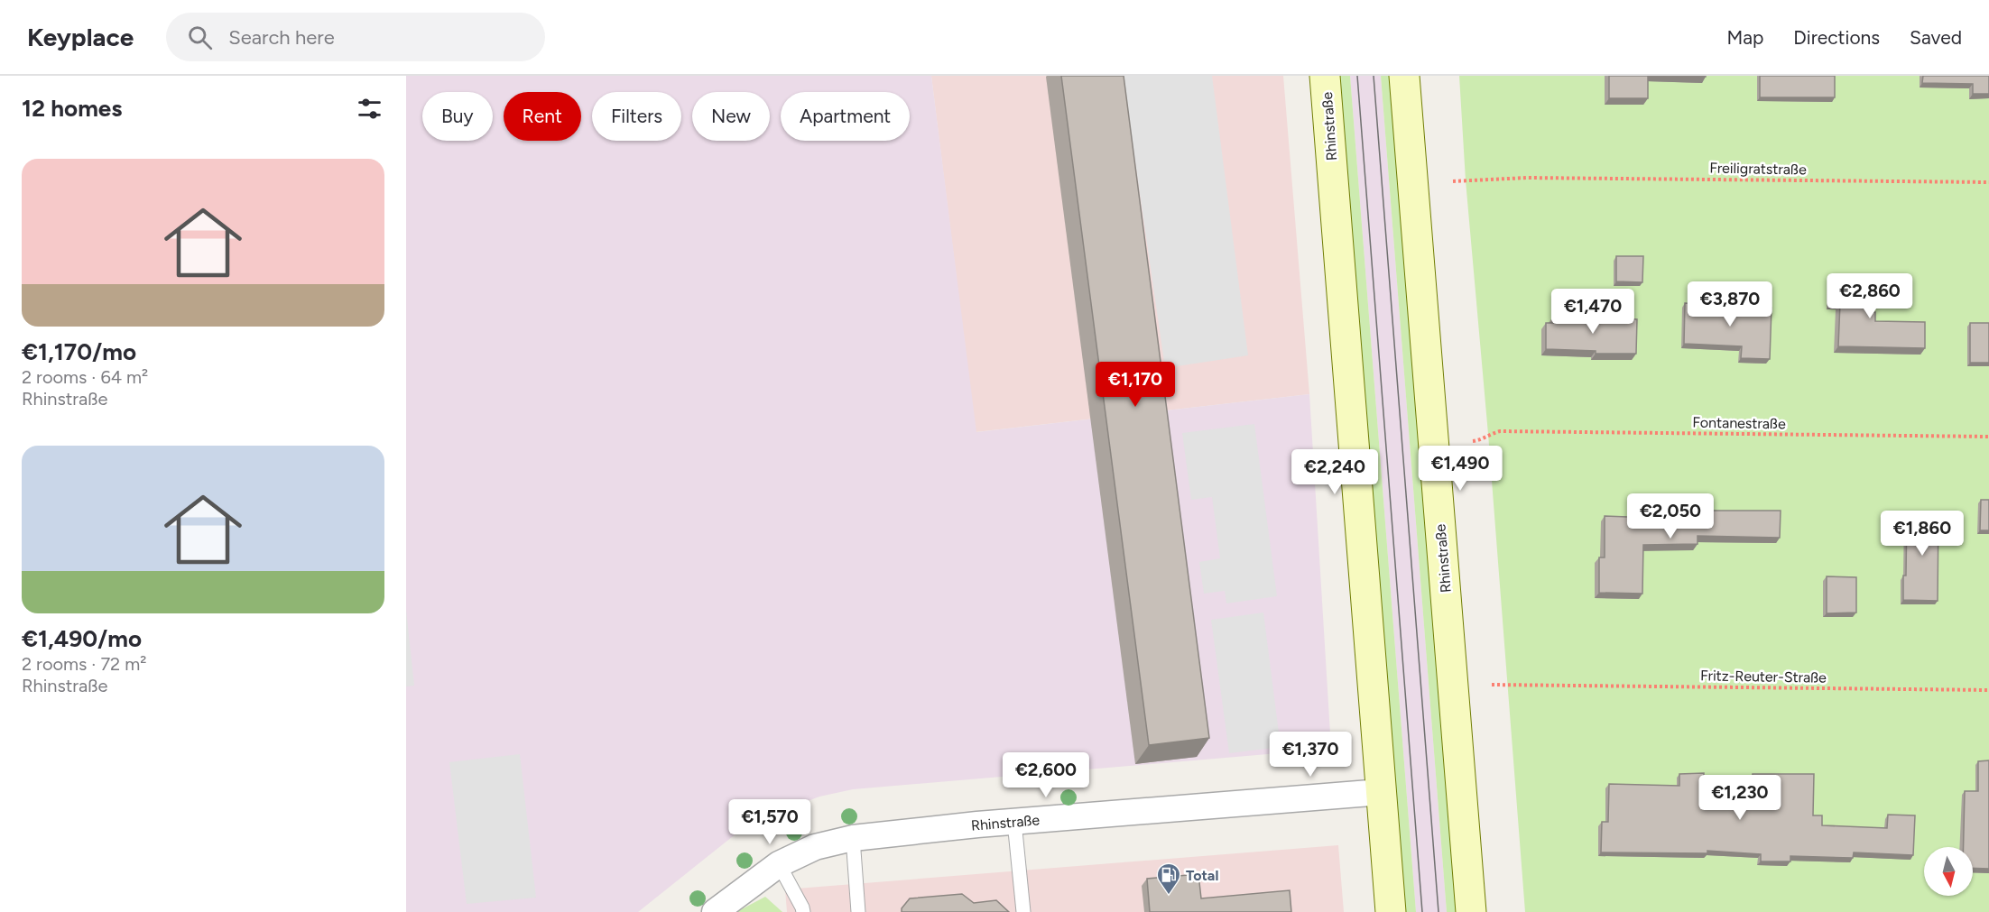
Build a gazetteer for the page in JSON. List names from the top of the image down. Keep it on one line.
{"streets":{"main road":["Rhinstraße"],"path":["Freiligratstraße","Fontanestraße","Fritz-Reuter-Straße"]},"places":{"fuel station":["Total"]},"north":"bottom","page":{"header":"Keyplace","search":"Search here","nav":["Map","Directions","Saved"],"heading":"12 homes","chip":["Buy","Rent","Filters","New","Apartment"],"list":[{"name":"€1,170/mo","note":"2 rooms · 64 m² · Rhinstraße"},{"name":"€1,490/mo","note":"2 rooms · 72 m² · Rhinstraße"}],"price":["€2,860","€3,870","€1,470","€1,170","€1,490","€2,240","€2,050","€1,860","€1,370","€2,600","€1,230","€1,570"]}}
